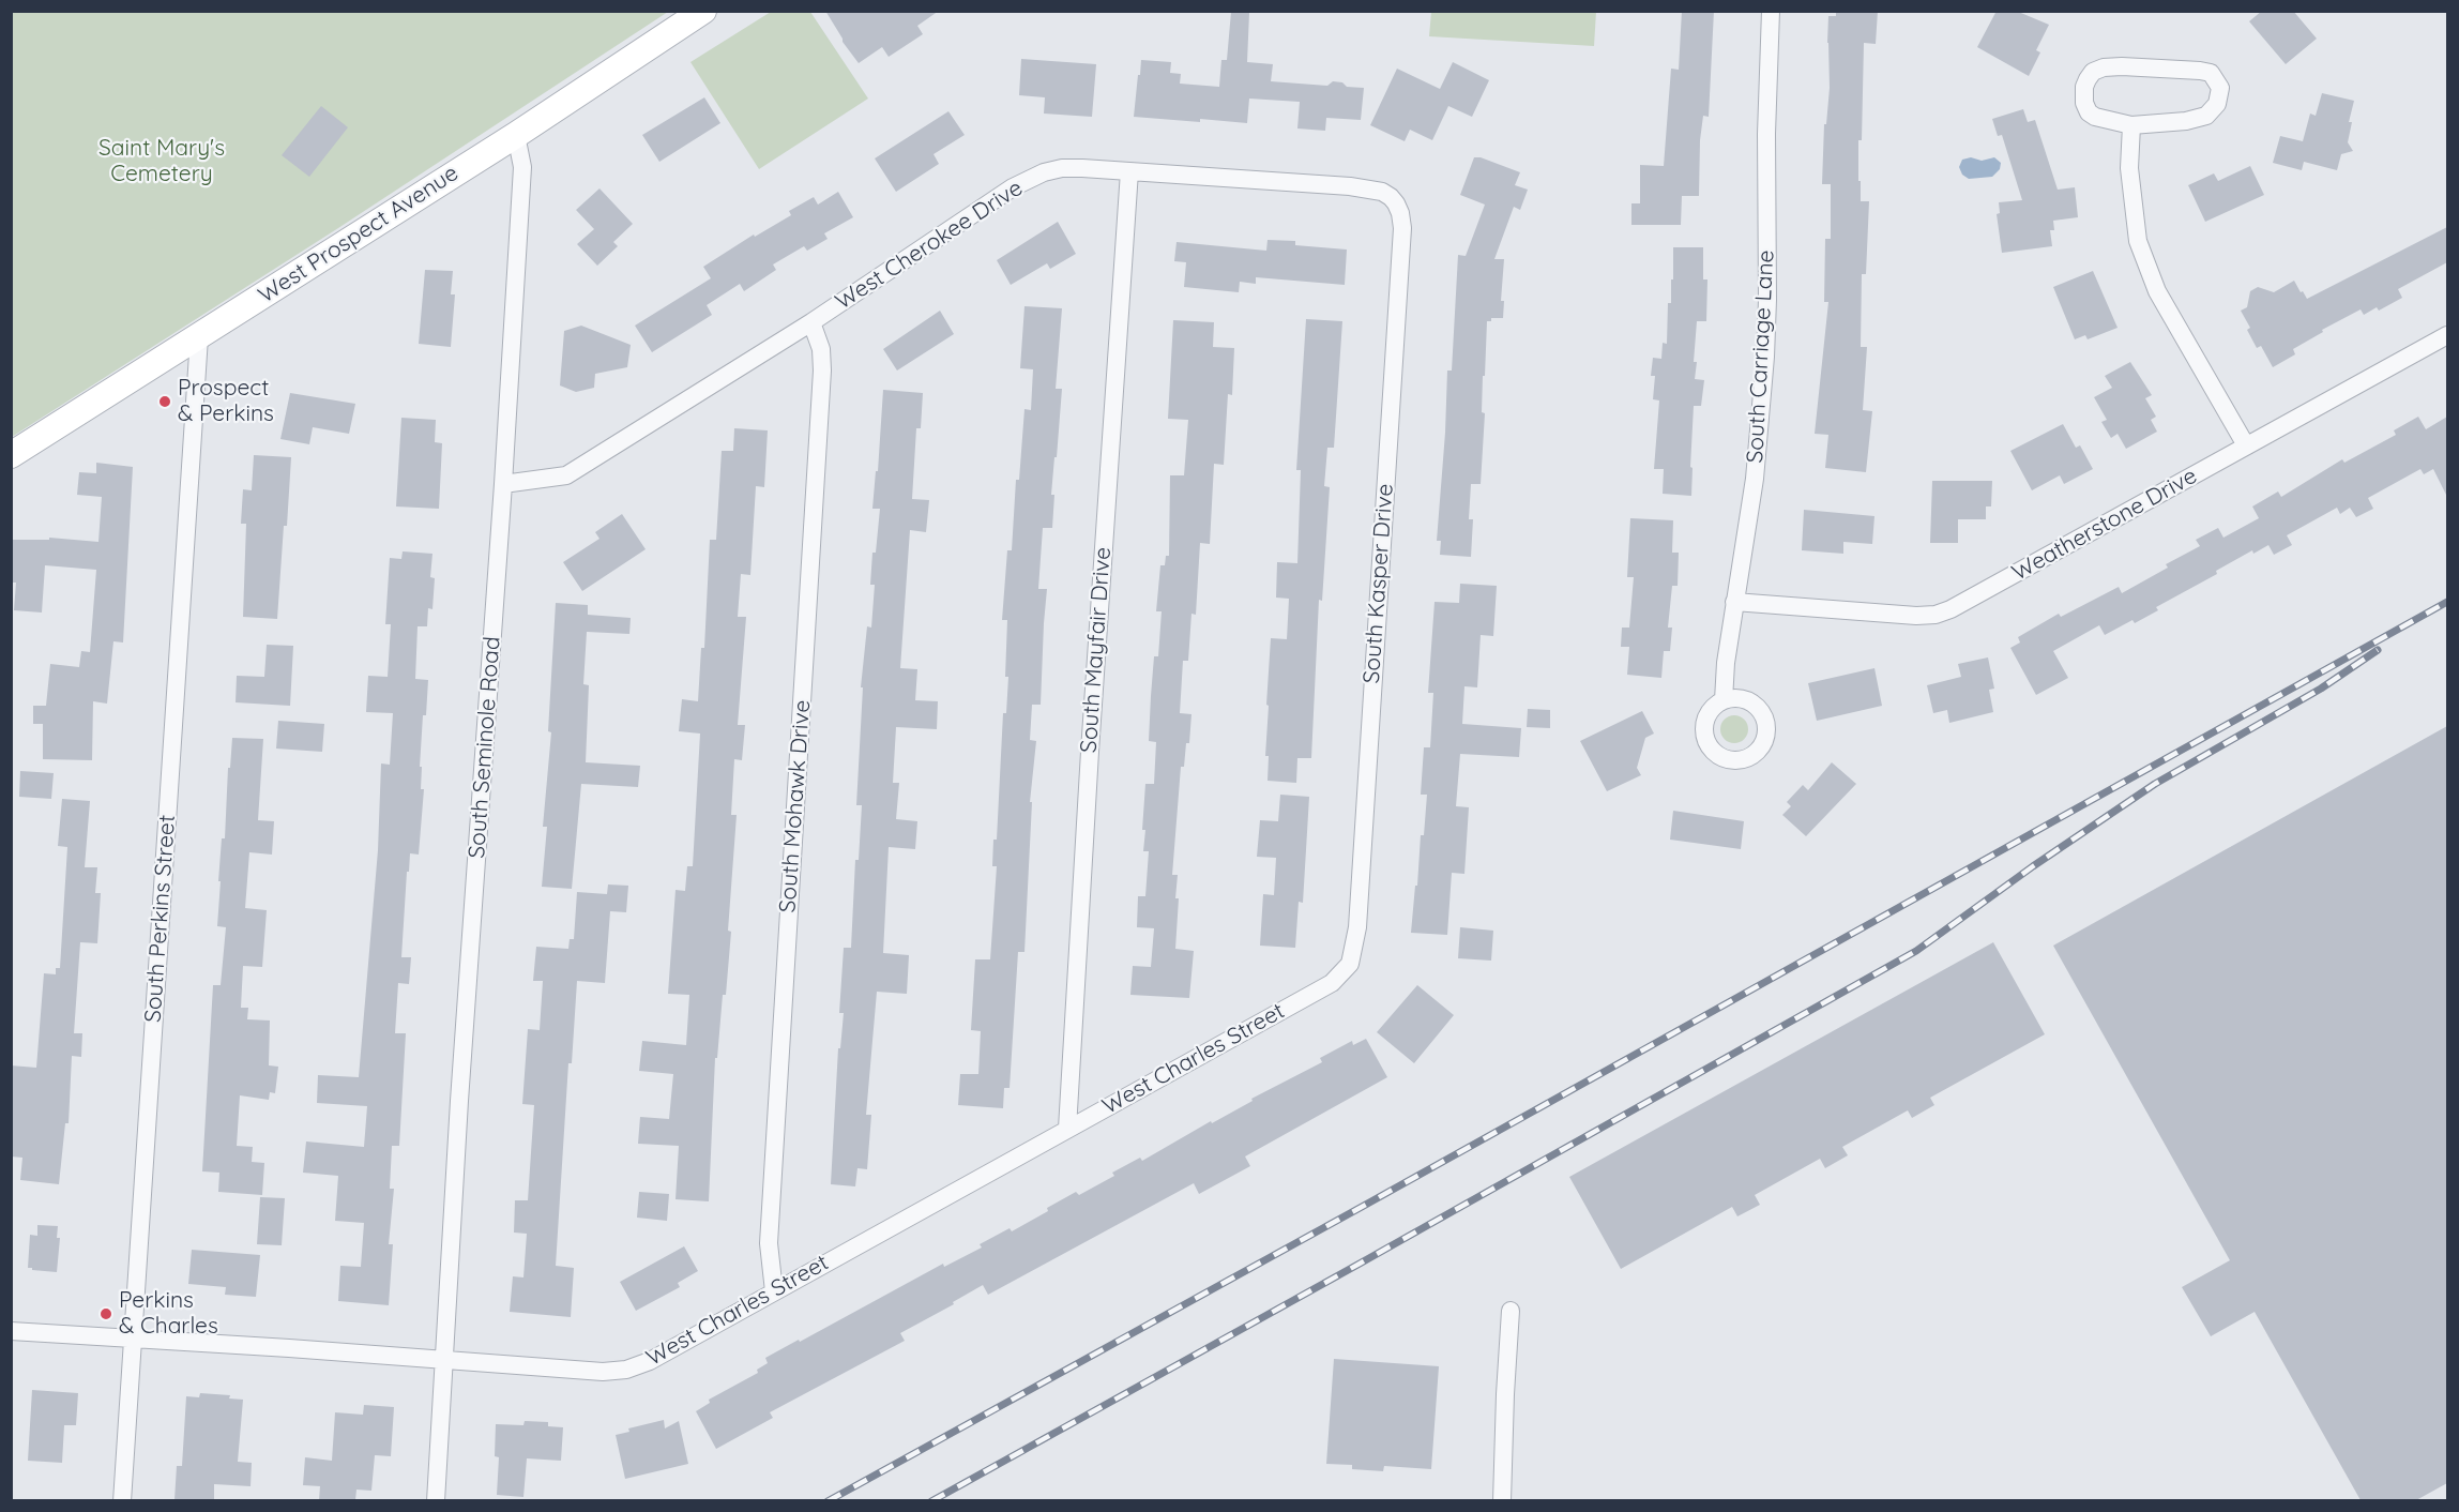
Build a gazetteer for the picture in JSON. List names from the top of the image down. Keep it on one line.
{"streets":{"main road":["West Prospect Avenue"],"street":["West Cherokee Drive","South Carriage Lane","Weatherstone Drive","South Kasper Drive","South Mayfair Drive","South Seminole Road","South Mohawk Drive","South Perkins Street","West Charles Street"]},"crossings":[["West Prospect Avenue","South Seminole Road"],["West Prospect Avenue","South Perkins Street"],["West Cherokee Drive","South Kasper Drive"],["West Cherokee Drive","South Mayfair Drive"],["West Cherokee Drive","South Seminole Road"],["West Cherokee Drive","South Mohawk Drive"],["South Carriage Lane","Weatherstone Drive"],["South Kasper Drive","West Charles Street"],["South Mayfair Drive","West Charles Street"],["South Seminole Road","West Charles Street"],["South Mohawk Drive","West Charles Street"],["South Perkins Street","West Charles Street"]],"parks":["Saint Mary's Cemetery"],"places":["Prospect & Perkins","Perkins & Charles"]}
